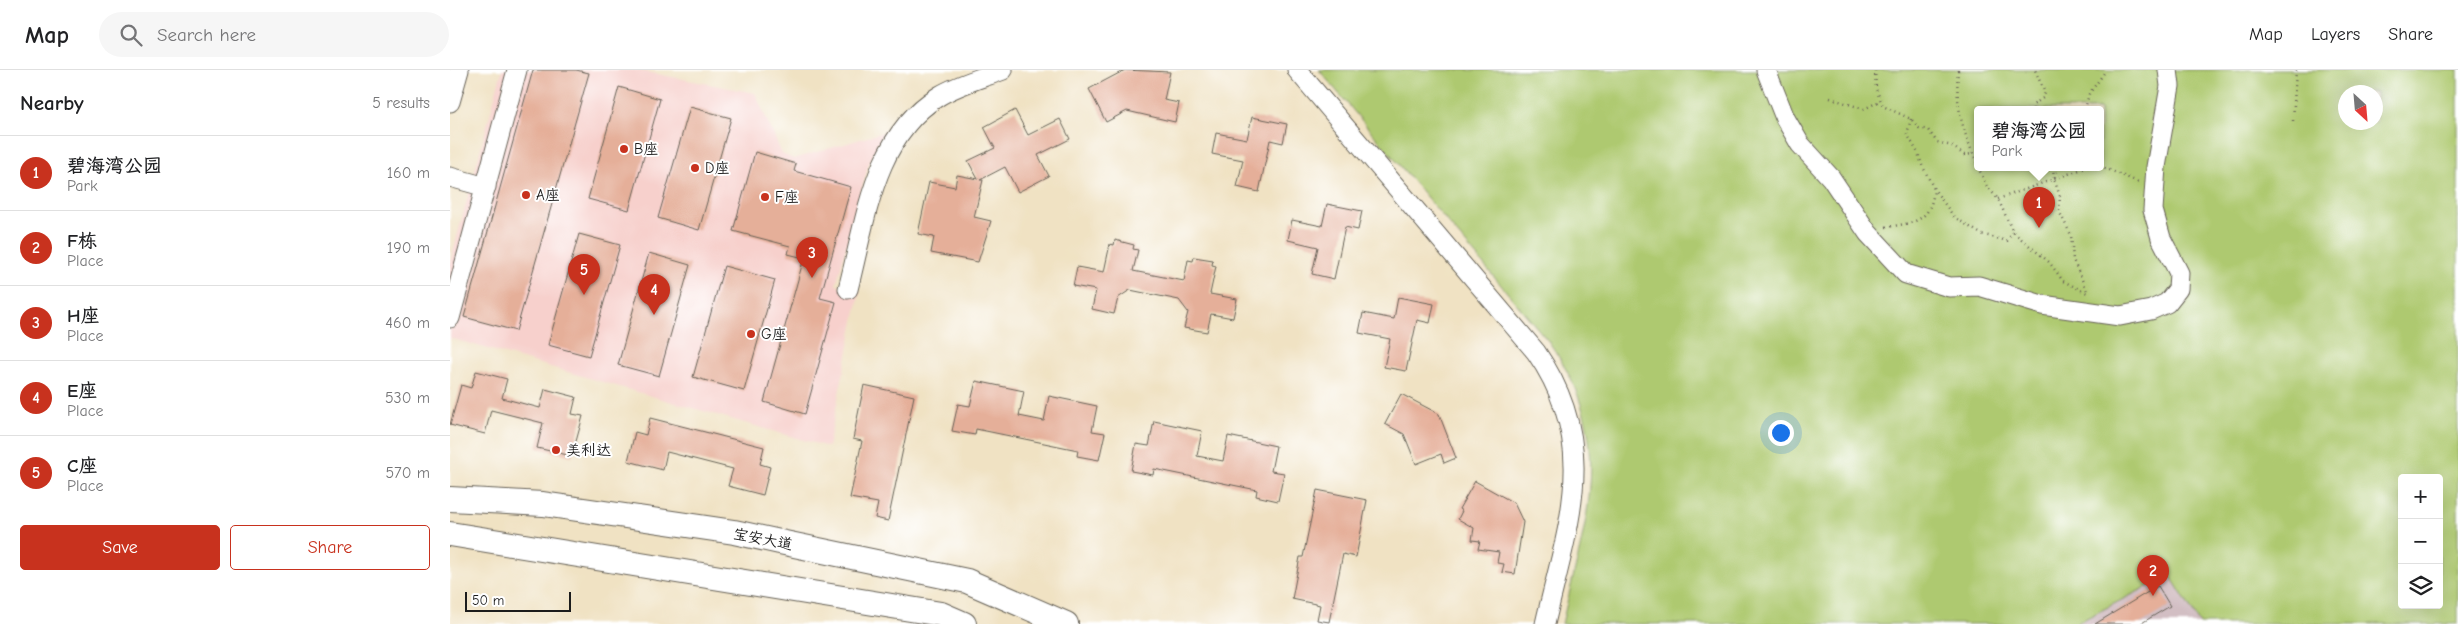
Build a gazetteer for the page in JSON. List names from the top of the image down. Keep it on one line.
{"streets":{"main road":["宝安大道"]},"places":["B座","D座","A座","F座","G座","美利达"],"scale_bar":"50 m","north":"bottom right","page":{"header":"Map","search":"Search here","nav":["Map","Layers","Share"],"heading":["Nearby","5 results"],"popup":["碧海湾公园","Park"],"list":[{"mark":"1","name":"碧海湾公园","note":"Park","value":"160 m"},{"mark":"2","name":"F栋","note":"Place","value":"190 m"},{"mark":"3","name":"H座","note":"Place","value":"460 m"},{"mark":"4","name":"E座","note":"Place","value":"530 m"},{"mark":"5","name":"C座","note":"Place","value":"570 m"}],"pins":["1","3","5","4","2"],"map_buttons":["+","−"],"buttons":["Save","Share"],"scale":"50 m"}}
